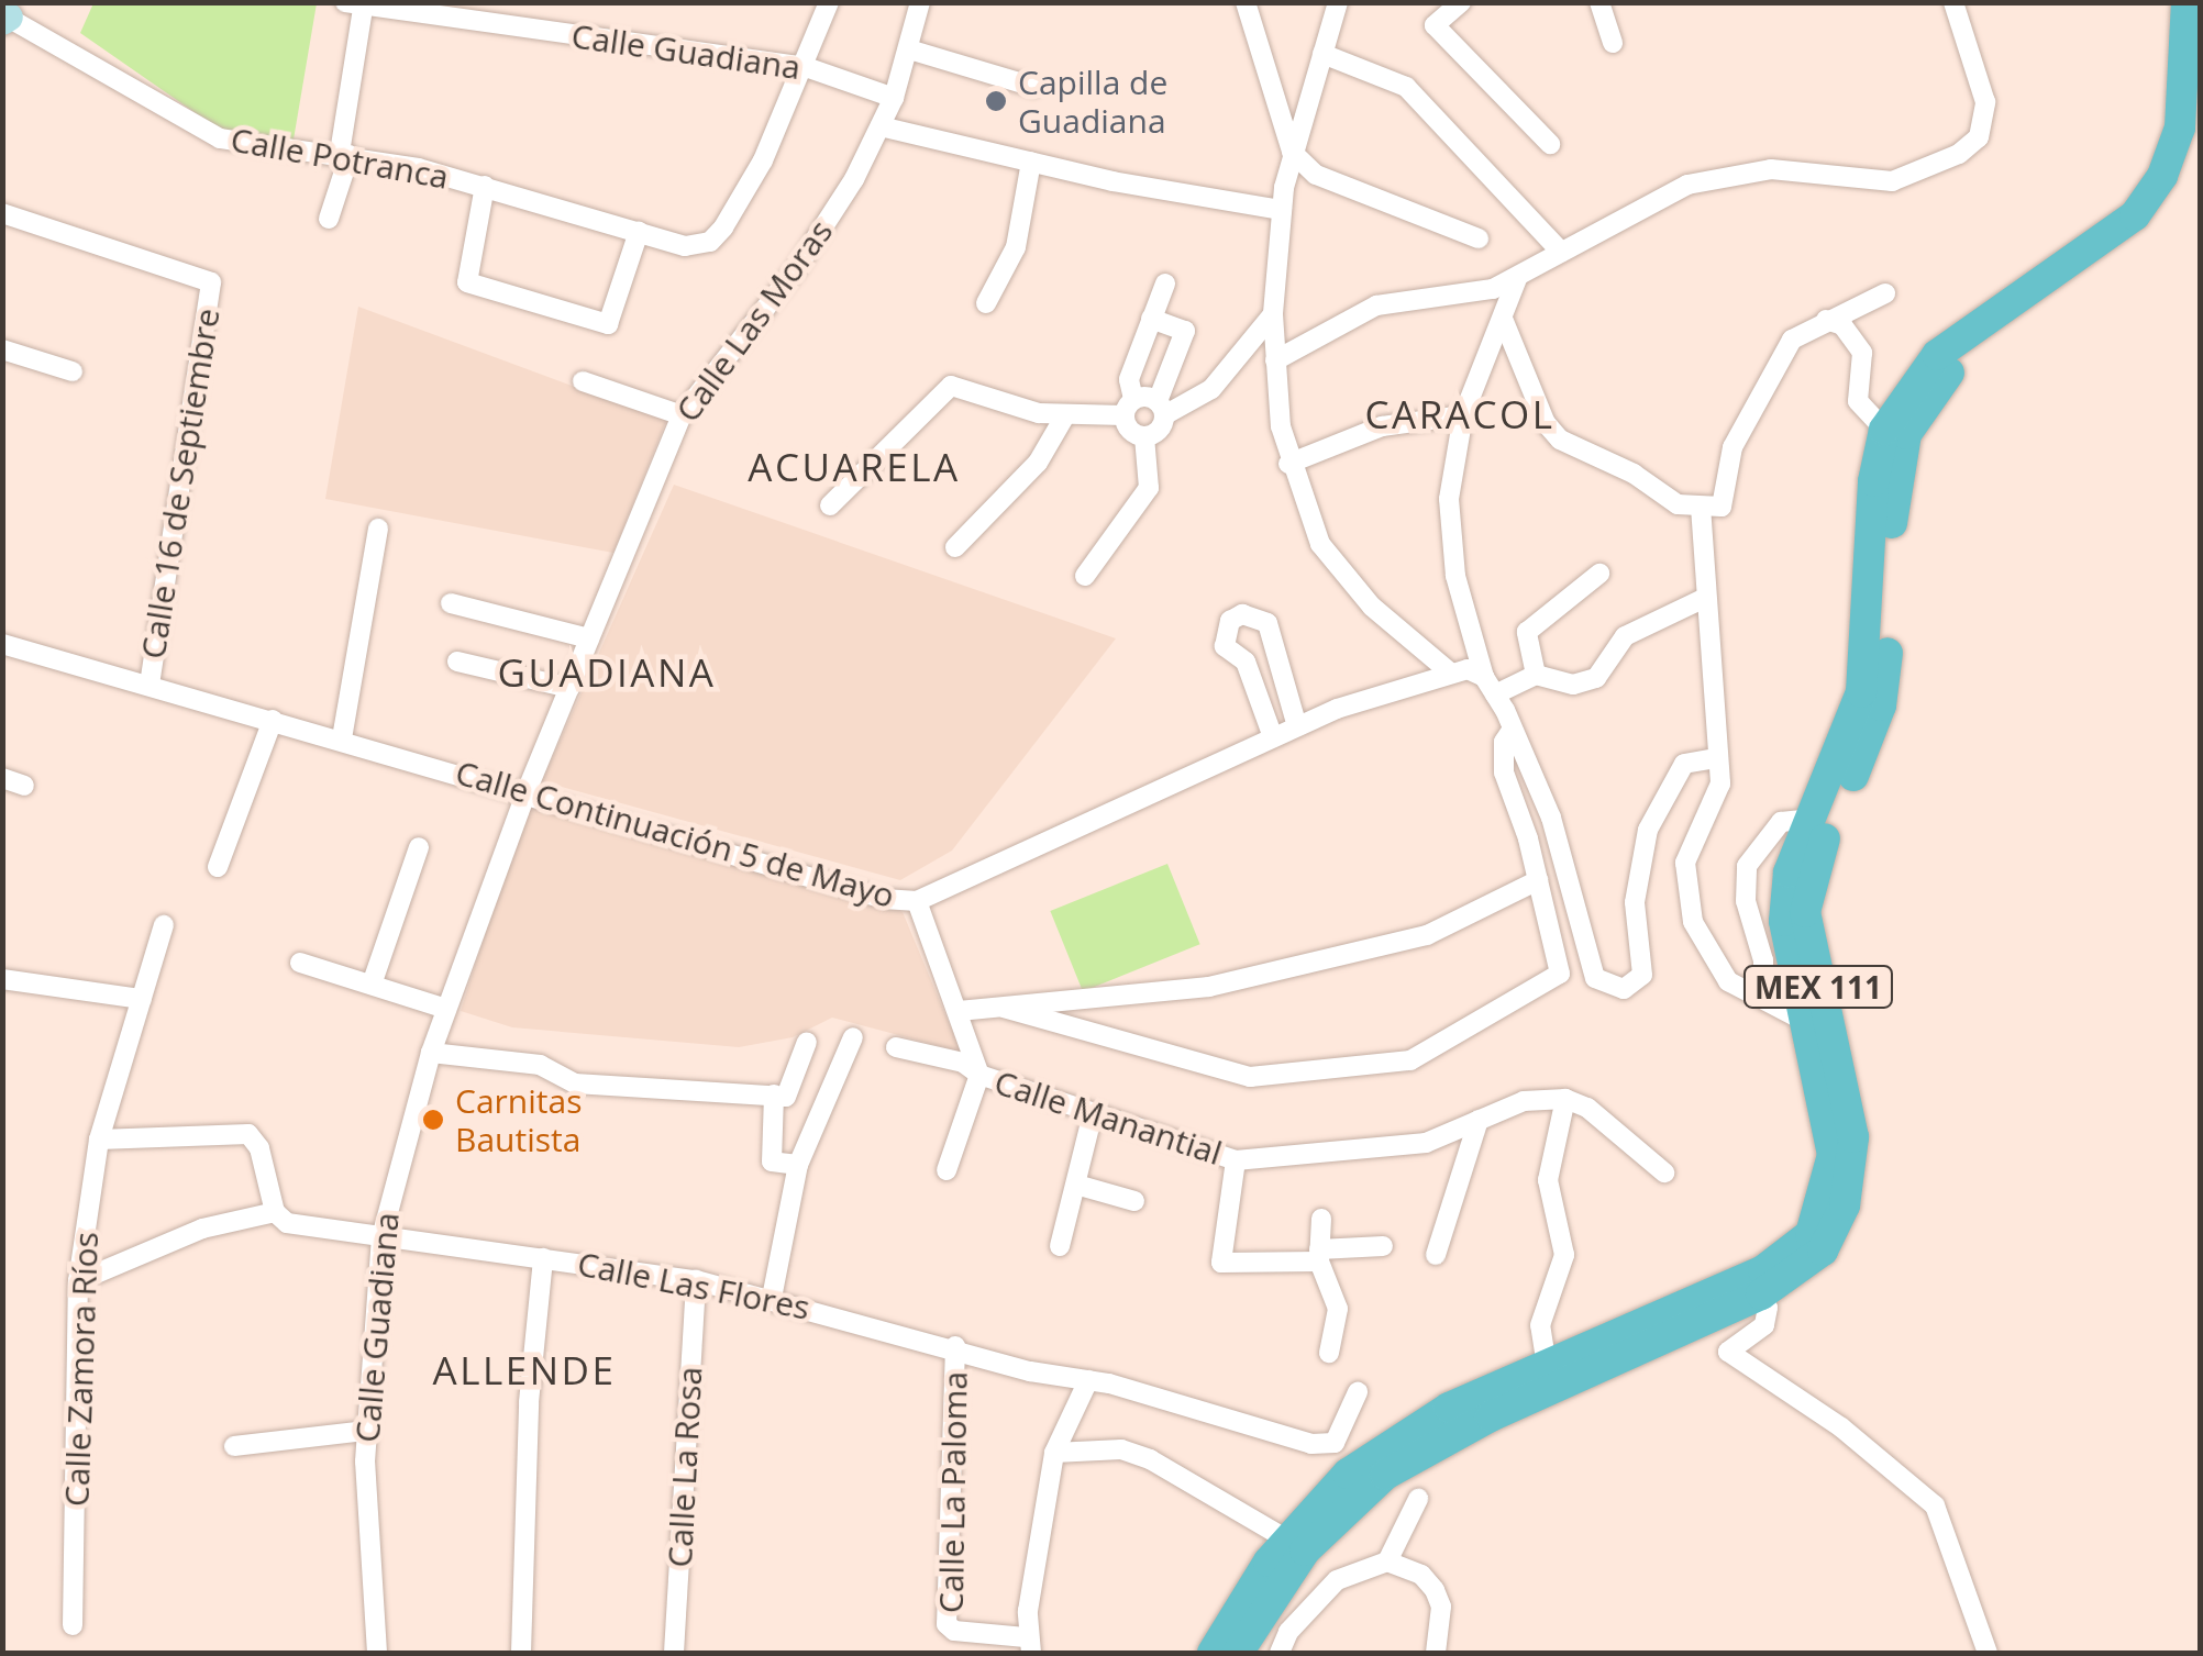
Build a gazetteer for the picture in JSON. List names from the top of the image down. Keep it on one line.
{"streets":{"main road":["MEX 111"],"street":["Calle Guadiana","Calle Potranca","Calle Las Moras","Calle 16 de Septiembre","Calle Continuación 5 de Mayo","Calle Manantial","Calle Las Flores","Calle Zamora Ríos","Calle La Rosa","Calle La Paloma"]},"crossings":[["Calle Guadiana","Calle Potranca"],["Calle Guadiana","Calle Las Moras"],["Calle Guadiana","Calle Las Flores"],["Calle Las Moras","Calle Continuación 5 de Mayo"],["Calle 16 de Septiembre","Calle Continuación 5 de Mayo"],["Calle Continuación 5 de Mayo","Calle Manantial"],["Calle Las Flores","Calle La Rosa"],["Calle Las Flores","Calle La Paloma"]],"districts":["CARACOL","ACUARELA","GUADIANA","ALLENDE"],"places":["Capilla de Guadiana","Carnitas Bautista"]}
